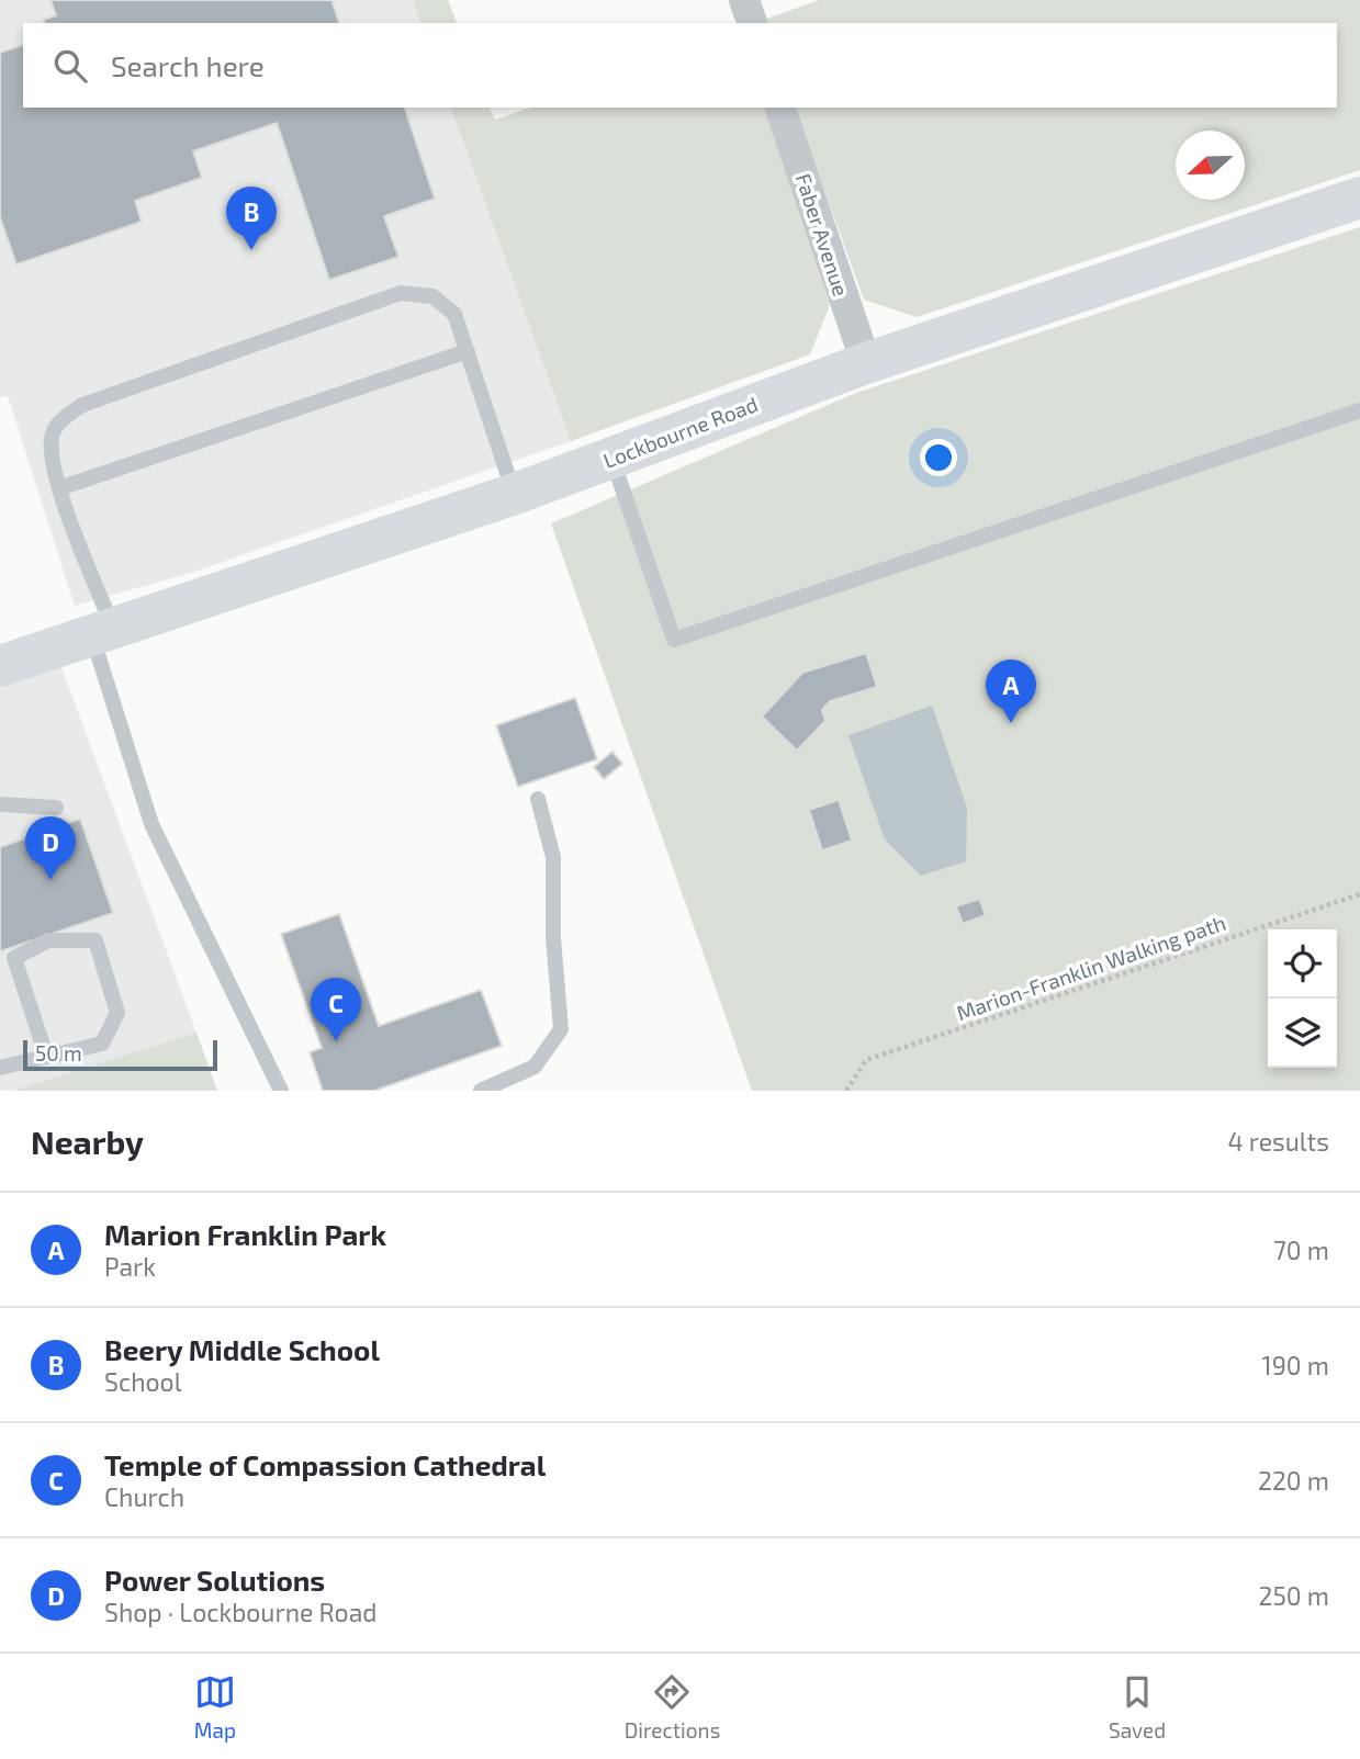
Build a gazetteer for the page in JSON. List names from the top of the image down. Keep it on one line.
{"streets":{"main road":["Lockbourne Road"],"street":["Faber Avenue"],"path":["Marion-Franklin Walking path"]},"crossings":[["Faber Avenue","Lockbourne Road"]],"scale_bar":"50 m","north":"left","page":{"search":"Search here","pins":["B","A","D","C"],"scale":"50 m","heading":["Nearby","4 results"],"list":[{"mark":"A","name":"Marion Franklin Park","note":"Park","value":"70 m"},{"mark":"B","name":"Beery Middle School","note":"School","value":"190 m"},{"mark":"C","name":"Temple of Compassion Cathedral","note":"Church","value":"220 m"},{"mark":"D","name":"Power Solutions","note":"Shop · Lockbourne Road","value":"250 m"}],"nav":["Map","Directions","Saved"]}}
